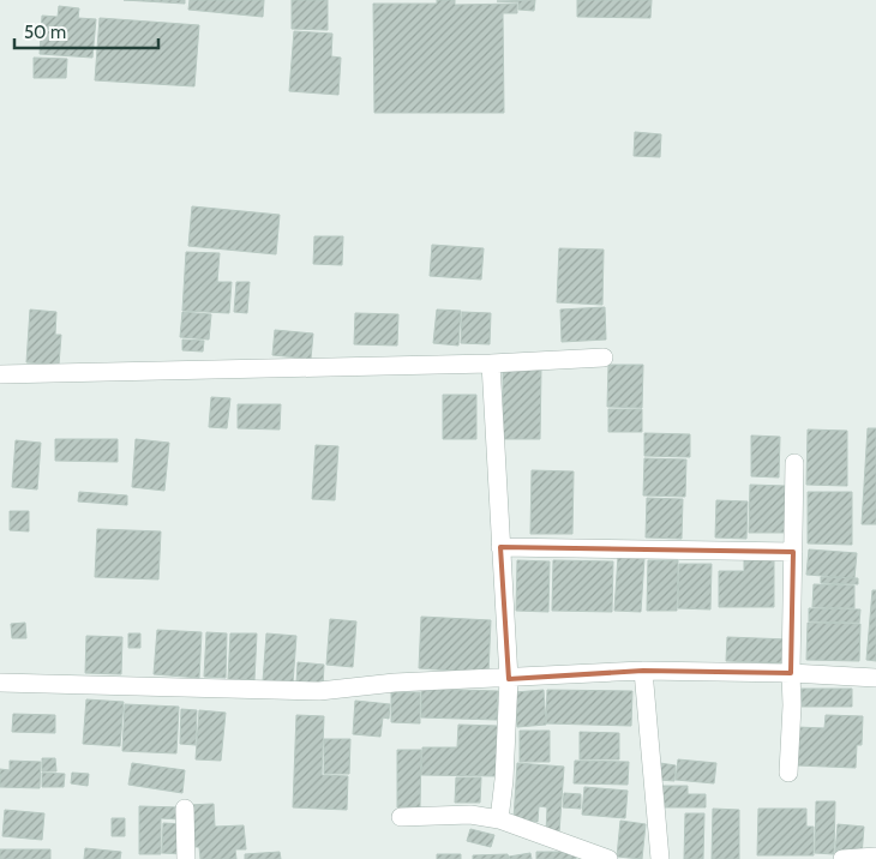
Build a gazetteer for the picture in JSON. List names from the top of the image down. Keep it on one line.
{"scale_bar":"50 m"}
